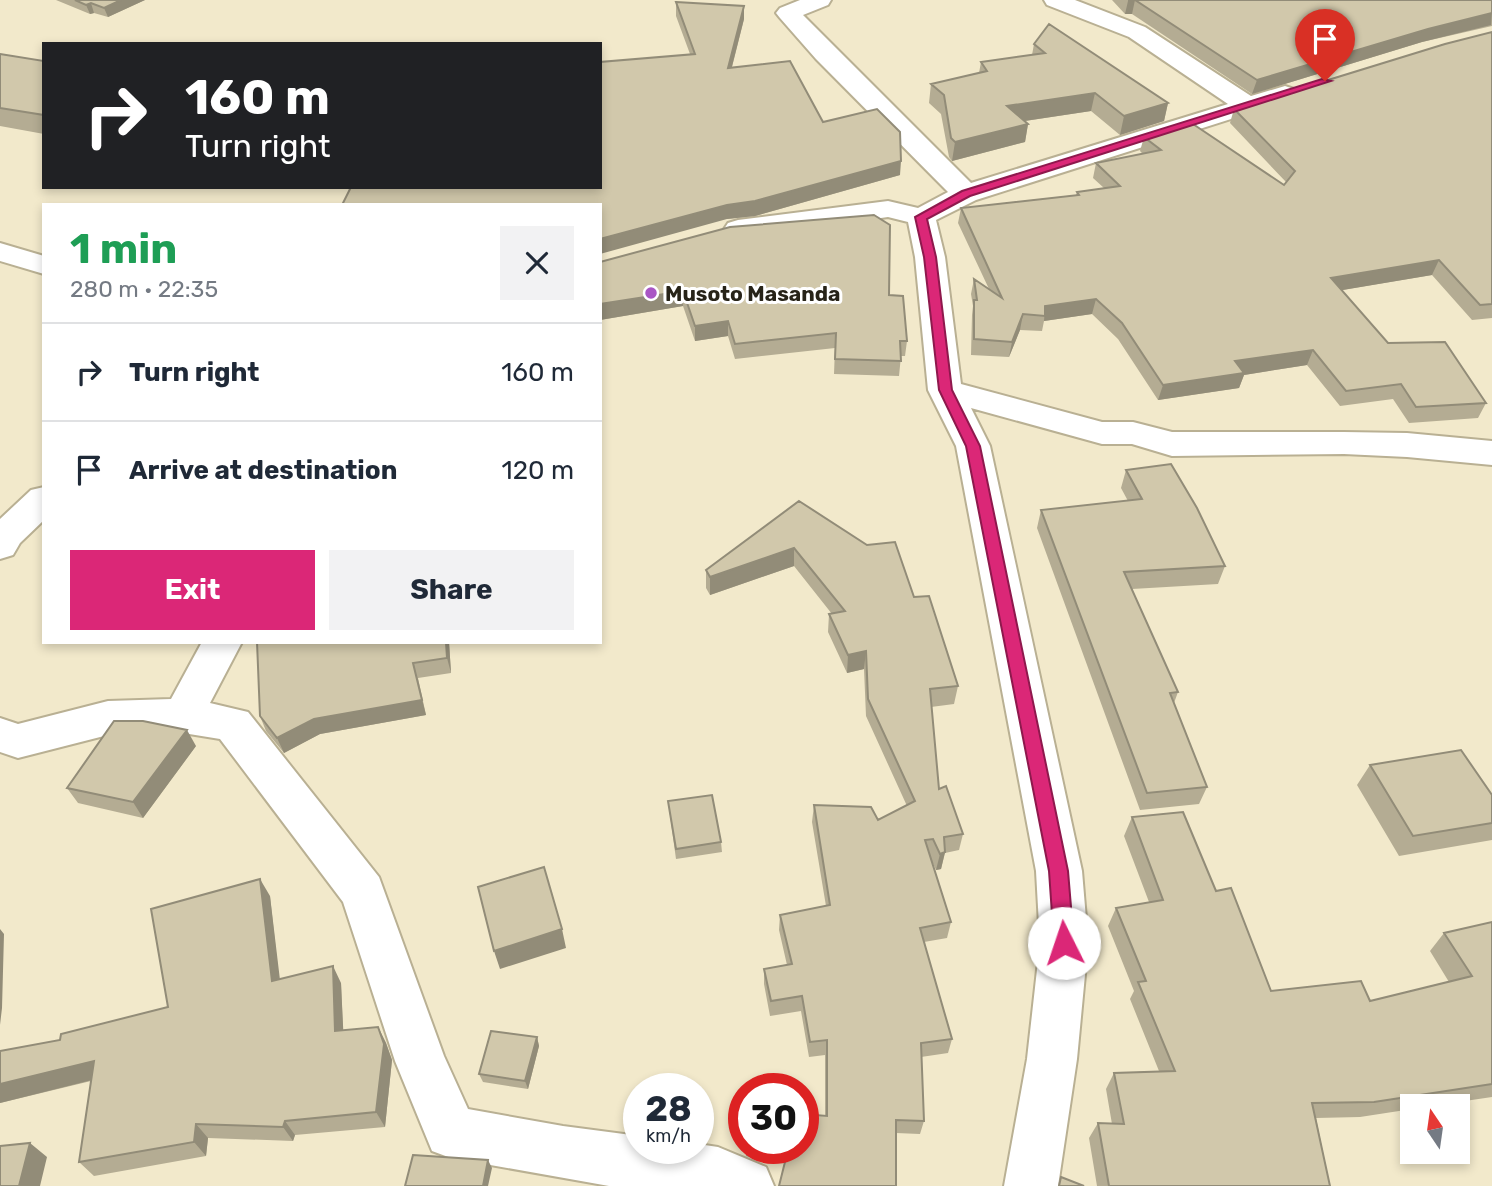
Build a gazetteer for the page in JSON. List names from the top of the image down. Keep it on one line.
{"places":["Musoto Masanda"],"north":"top","page":{"turn":["160 m","Turn right"],"heading":["1 min","280 m · 22:35"],"list":[{"name":"Turn right","value":"160 m"},{"name":"Arrive at destination","value":"120 m"}],"buttons":["Exit","Share"],"speed":"28 km/h","limit":"30"}}
